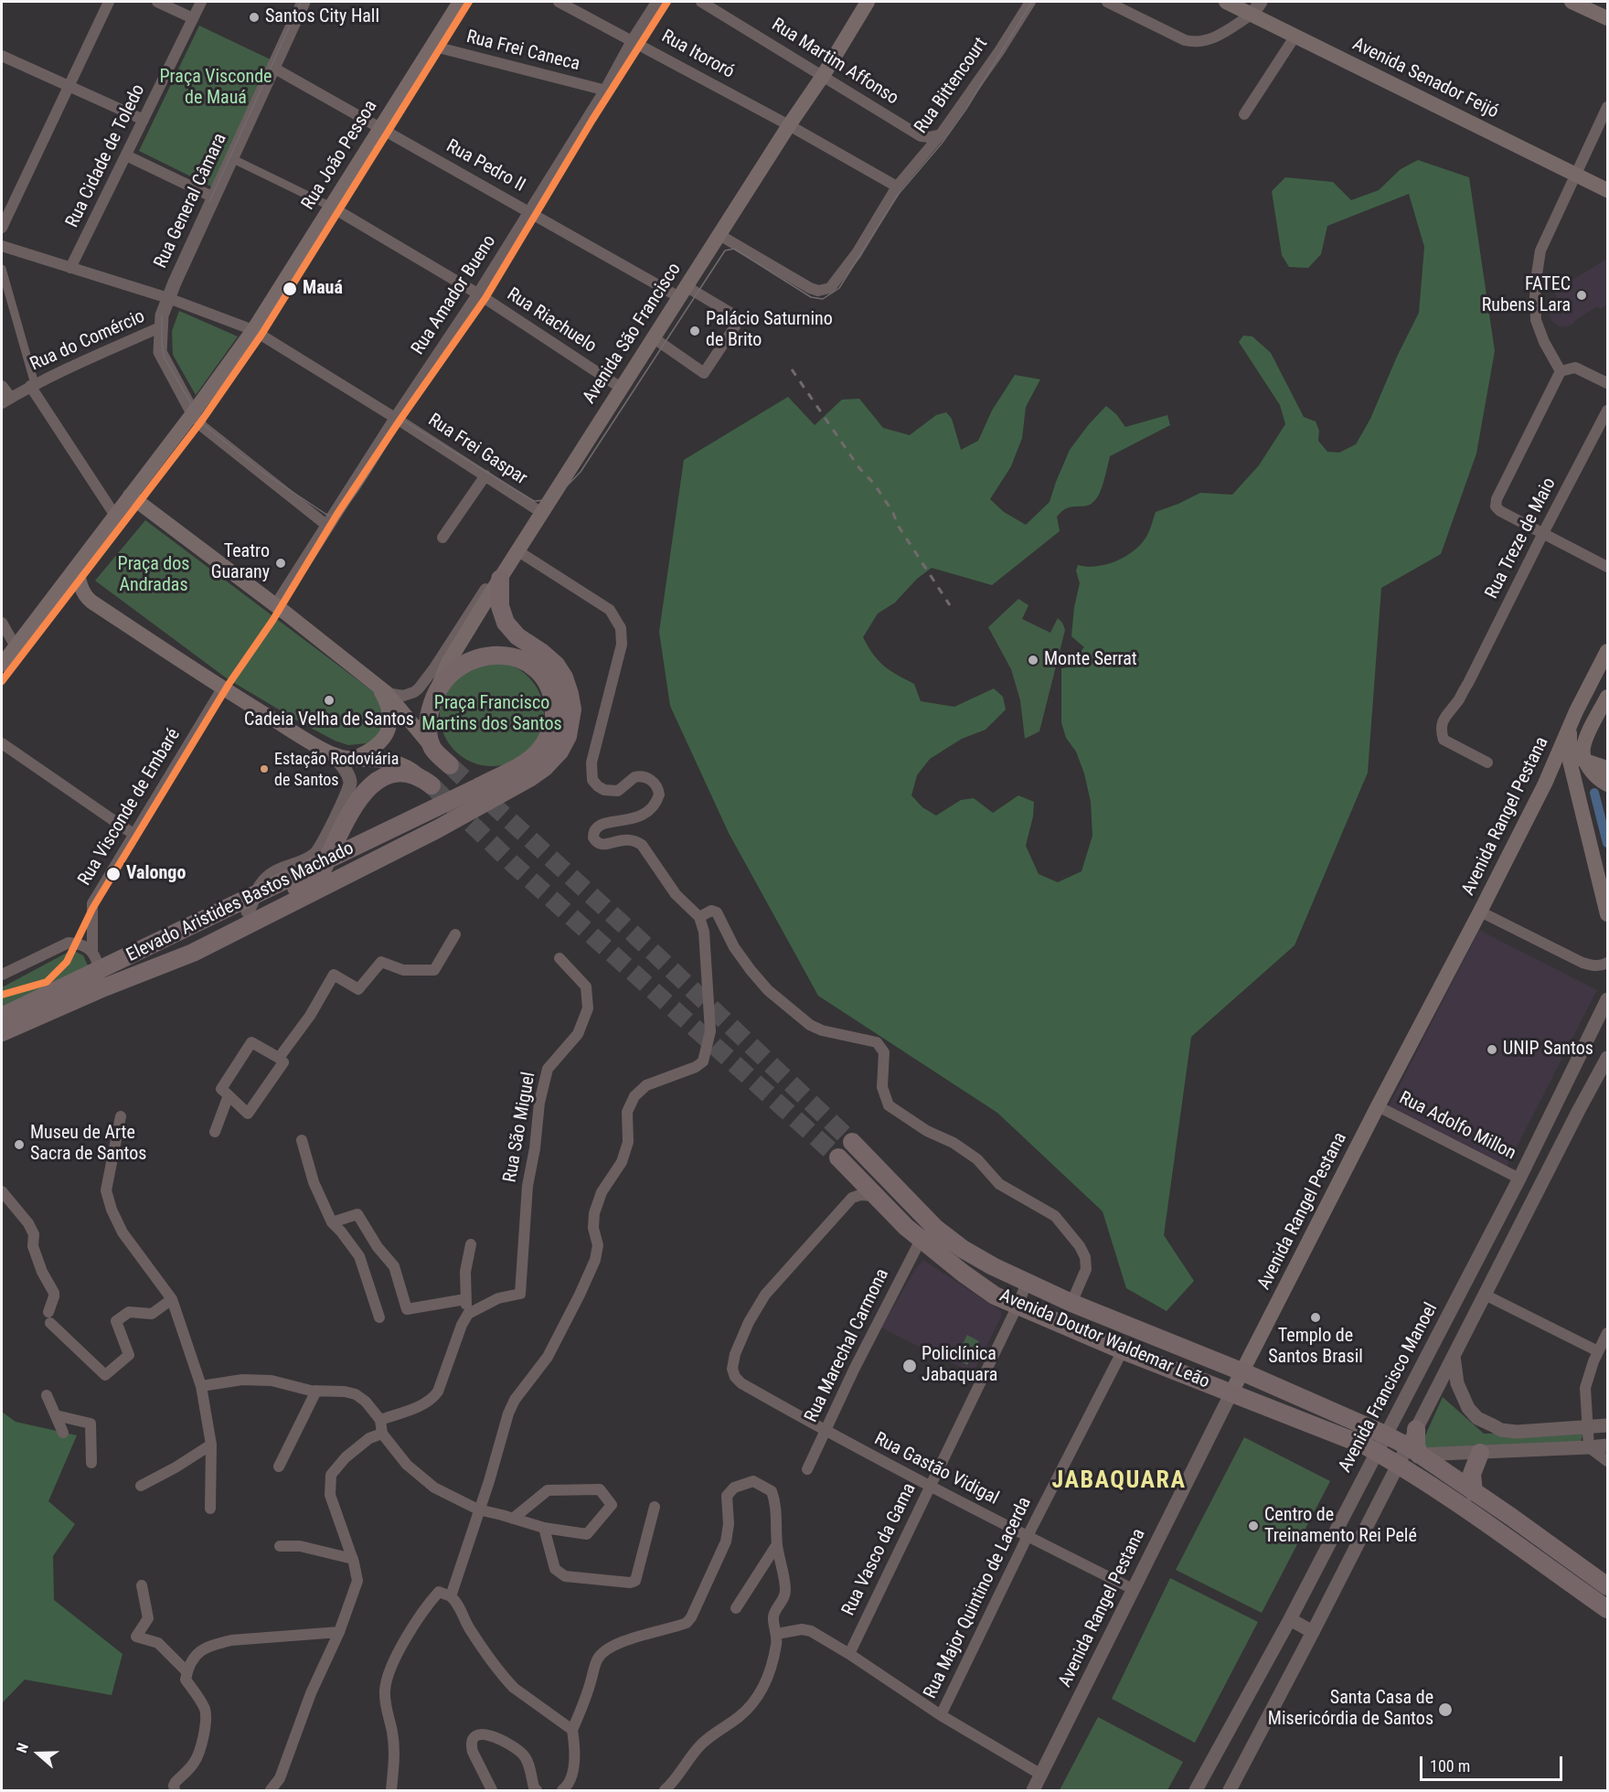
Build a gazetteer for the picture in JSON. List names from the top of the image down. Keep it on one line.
{"streets":{"main road":["Avenida Senador Feijó","Rua João Pessoa","Avenida São Francisco","Avenida Rangel Pestana","Elevado Aristides Bastos Machado","Avenida Doutor Waldemar Leão"],"street":["Rua Frei Caneca","Rua Itororó","Rua Martim Affonso","Rua Bittencourt","Rua Cidade de Toledo","Rua Pedro II","Rua General Câmara","Rua Amador Bueno","Rua Riachuelo","Rua do Comércio","Rua Frei Gaspar","Rua Treze de Maio","Rua Visconde de Embaré","Rua Adolfo Millon","Rua São Miguel","Rua Marechal Carmona","Avenida Francisco Manoel","Rua Gastão Vidigal","Rua Vasco da Gama","Rua Major Quintino de Lacerda"]},"crossings":[["Rua Frei Caneca","Rua João Pessoa"],["Rua Frei Caneca","Rua Amador Bueno"],["Rua Itororó","Rua Bittencourt"],["Rua Itororó","Rua Amador Bueno"],["Rua Itororó","Avenida São Francisco"],["Rua Martim Affonso","Avenida São Francisco"],["Rua Bittencourt","Avenida São Francisco"],["Rua João Pessoa","Rua Pedro II"],["Rua João Pessoa","Rua General Câmara"],["Rua João Pessoa","Rua Riachuelo"],["Rua João Pessoa","Rua Frei Gaspar"],["Rua Pedro II","Rua General Câmara"],["Rua Pedro II","Rua Amador Bueno"],["Rua Pedro II","Avenida São Francisco"],["Rua General Câmara","Rua Riachuelo"],["Rua General Câmara","Rua do Comércio"],["Rua General Câmara","Rua Frei Gaspar"],["Rua Amador Bueno","Rua Riachuelo"],["Rua Amador Bueno","Rua Frei Gaspar"],["Rua Riachuelo","Avenida São Francisco"],["Avenida São Francisco","Rua Frei Gaspar"],["Avenida Rangel Pestana","Rua Adolfo Millon"],["Avenida Rangel Pestana","Avenida Doutor Waldemar Leão"],["Avenida Rangel Pestana","Rua Gastão Vidigal"],["Rua Adolfo Millon","Avenida Francisco Manoel"],["Avenida Doutor Waldemar Leão","Rua Marechal Carmona"],["Avenida Doutor Waldemar Leão","Avenida Francisco Manoel"],["Avenida Doutor Waldemar Leão","Rua Gastão Vidigal"],["Avenida Doutor Waldemar Leão","Rua Vasco da Gama"],["Avenida Doutor Waldemar Leão","Rua Major Quintino de Lacerda"],["Rua Marechal Carmona","Rua Gastão Vidigal"],["Rua Gastão Vidigal","Rua Vasco da Gama"],["Rua Gastão Vidigal","Rua Major Quintino de Lacerda"]],"districts":["JABAQUARA"],"parks":["Praça Visconde de Mauá","Praça dos Andradas","Praça Francisco Martins dos Santos"],"places":["Santos City Hall","Mauá","FATEC Rubens Lara","Palácio Saturnino de Brito","Teatro Guarany","Monte Serrat","Cadeia Velha de Santos","Estação Rodoviária de Santos","Valongo","UNIP Santos","Museu de Arte Sacra de Santos","Templo de Santos Brasil","Policlínica Jabaquara","Centro de Treinamento Rei Pelé","Santa Casa de Misericórdia de Santos"],"scale_bar":"100 m","north":"left"}
